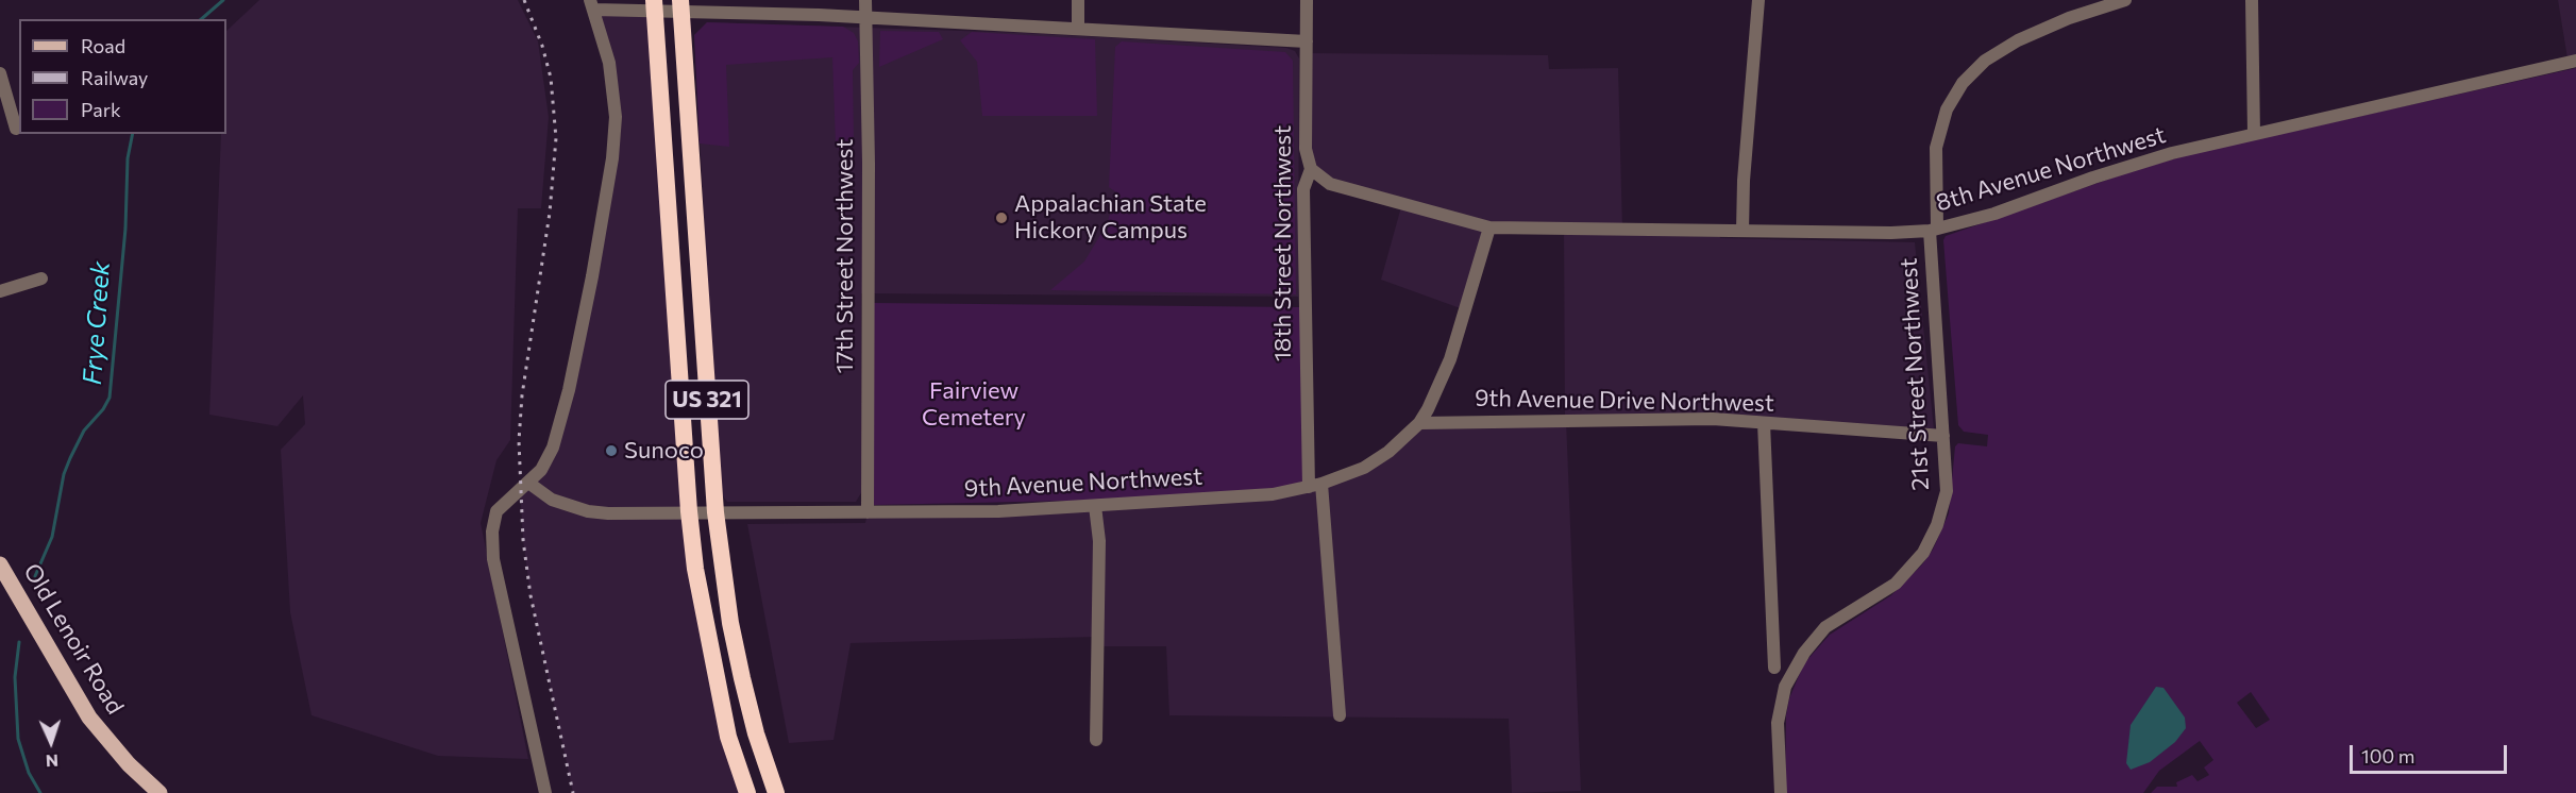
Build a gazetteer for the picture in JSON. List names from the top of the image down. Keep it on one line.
{"streets":{"highway":["US 321"],"main road":["Old Lenoir Road"],"street":["8th Avenue Northwest","18th Street Northwest","17th Street Northwest","21st Street Northwest","9th Avenue Drive Northwest","9th Avenue Northwest"]},"crossings":[["8th Avenue Northwest","18th Street Northwest"],["8th Avenue Northwest","21st Street Northwest"],["8th Avenue Northwest","9th Avenue Northwest"],["18th Street Northwest","9th Avenue Northwest"],["17th Street Northwest","9th Avenue Northwest"],["21st Street Northwest","9th Avenue Drive Northwest"],["US 321","9th Avenue Northwest"],["9th Avenue Drive Northwest","9th Avenue Northwest"]],"water":["Frye Creek"],"parks":["Fairview Cemetery"],"places":["Appalachian State Hickory Campus","Sunoco"],"legend":["Road","Railway","Park"],"scale_bar":"100 m","north":"bottom"}
